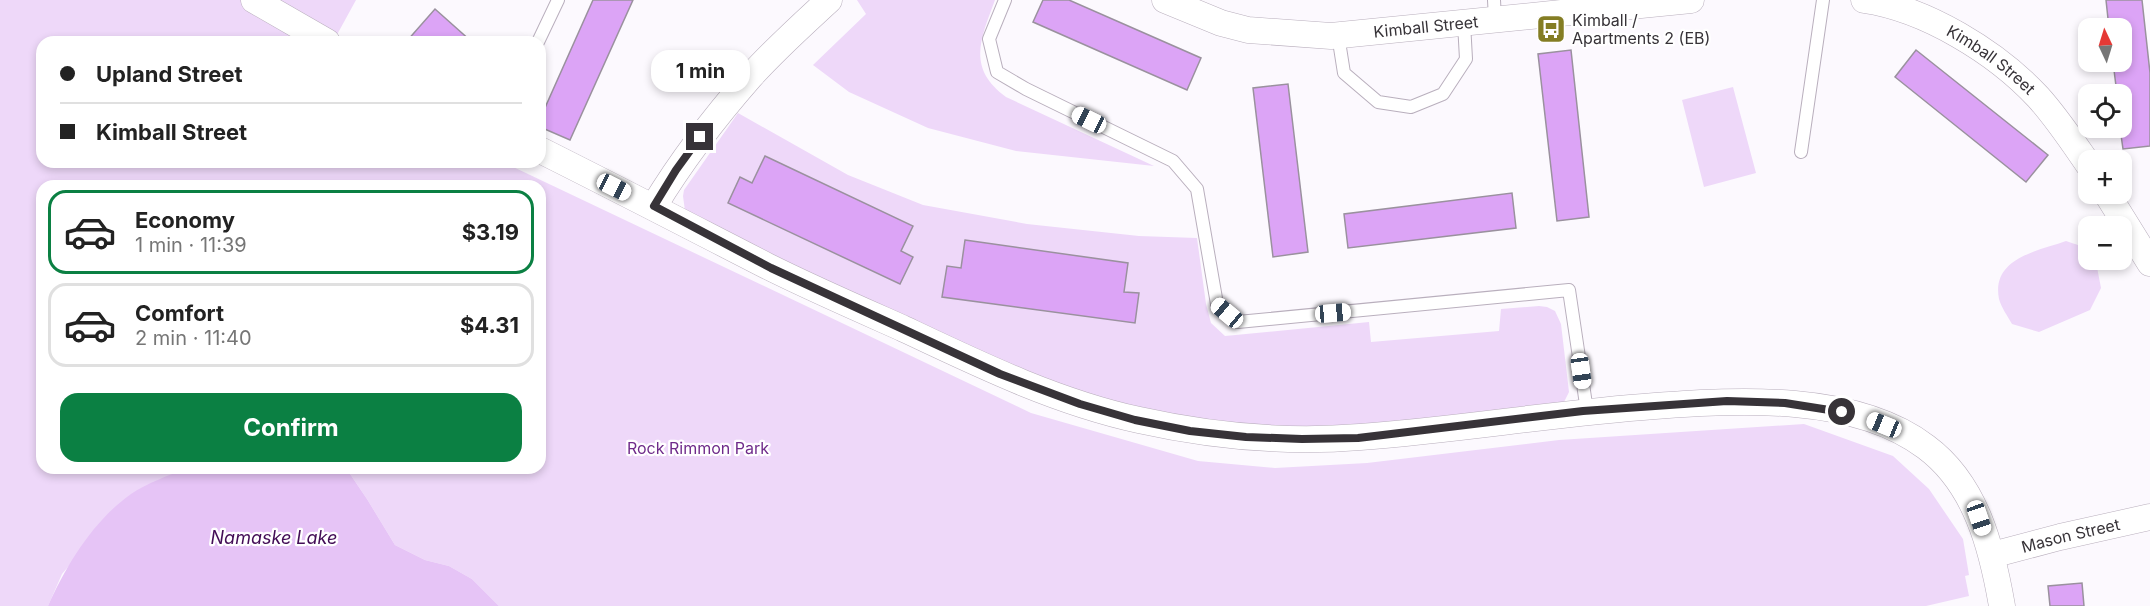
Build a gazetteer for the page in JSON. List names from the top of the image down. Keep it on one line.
{"streets":{"street":["Kimball Street","Mason Street"]},"water":["Namaske Lake"],"parks":["Rock Rimmon Park"],"places":{"bus stop":["Kimball / Apartments 2 (EB)"]},"north":"top","page":{"map_buttons":["+","−"],"banner":["Upland Street","Kimball Street"],"bubble":"1 min","list":[{"name":"Economy","note":"1 min · 11:39","value":"$3.19"},{"name":"Comfort","note":"2 min · 11:40","value":"$4.31"}],"buttons":"Confirm"}}
